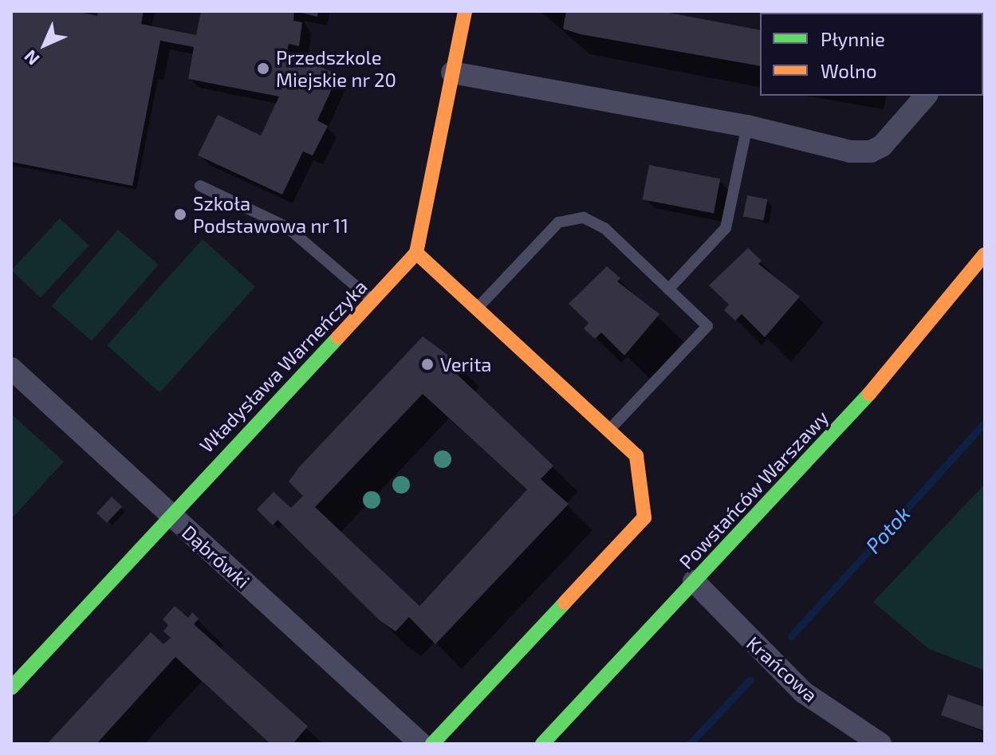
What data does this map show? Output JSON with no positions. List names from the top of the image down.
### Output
{
  "streets": {
    "street": [
      "Władysława Warneńczyka",
      "Powstańców Warszawy",
      "Dąbrówki",
      "Krańcowa"
    ]
  },
  "crossings": [
    ["Władysława Warneńczyka", "Dąbrówki"],
    ["Powstańców Warszawy", "Krańcowa"]
  ],
  "water": ["Potok"],
  "places": ["Przedszkole Miejskie nr 20", "Szkoła Podstawowa nr 11", "Verita"],
  "legend": ["Płynnie", "Wolno"],
  "north": "bottom left"
}
